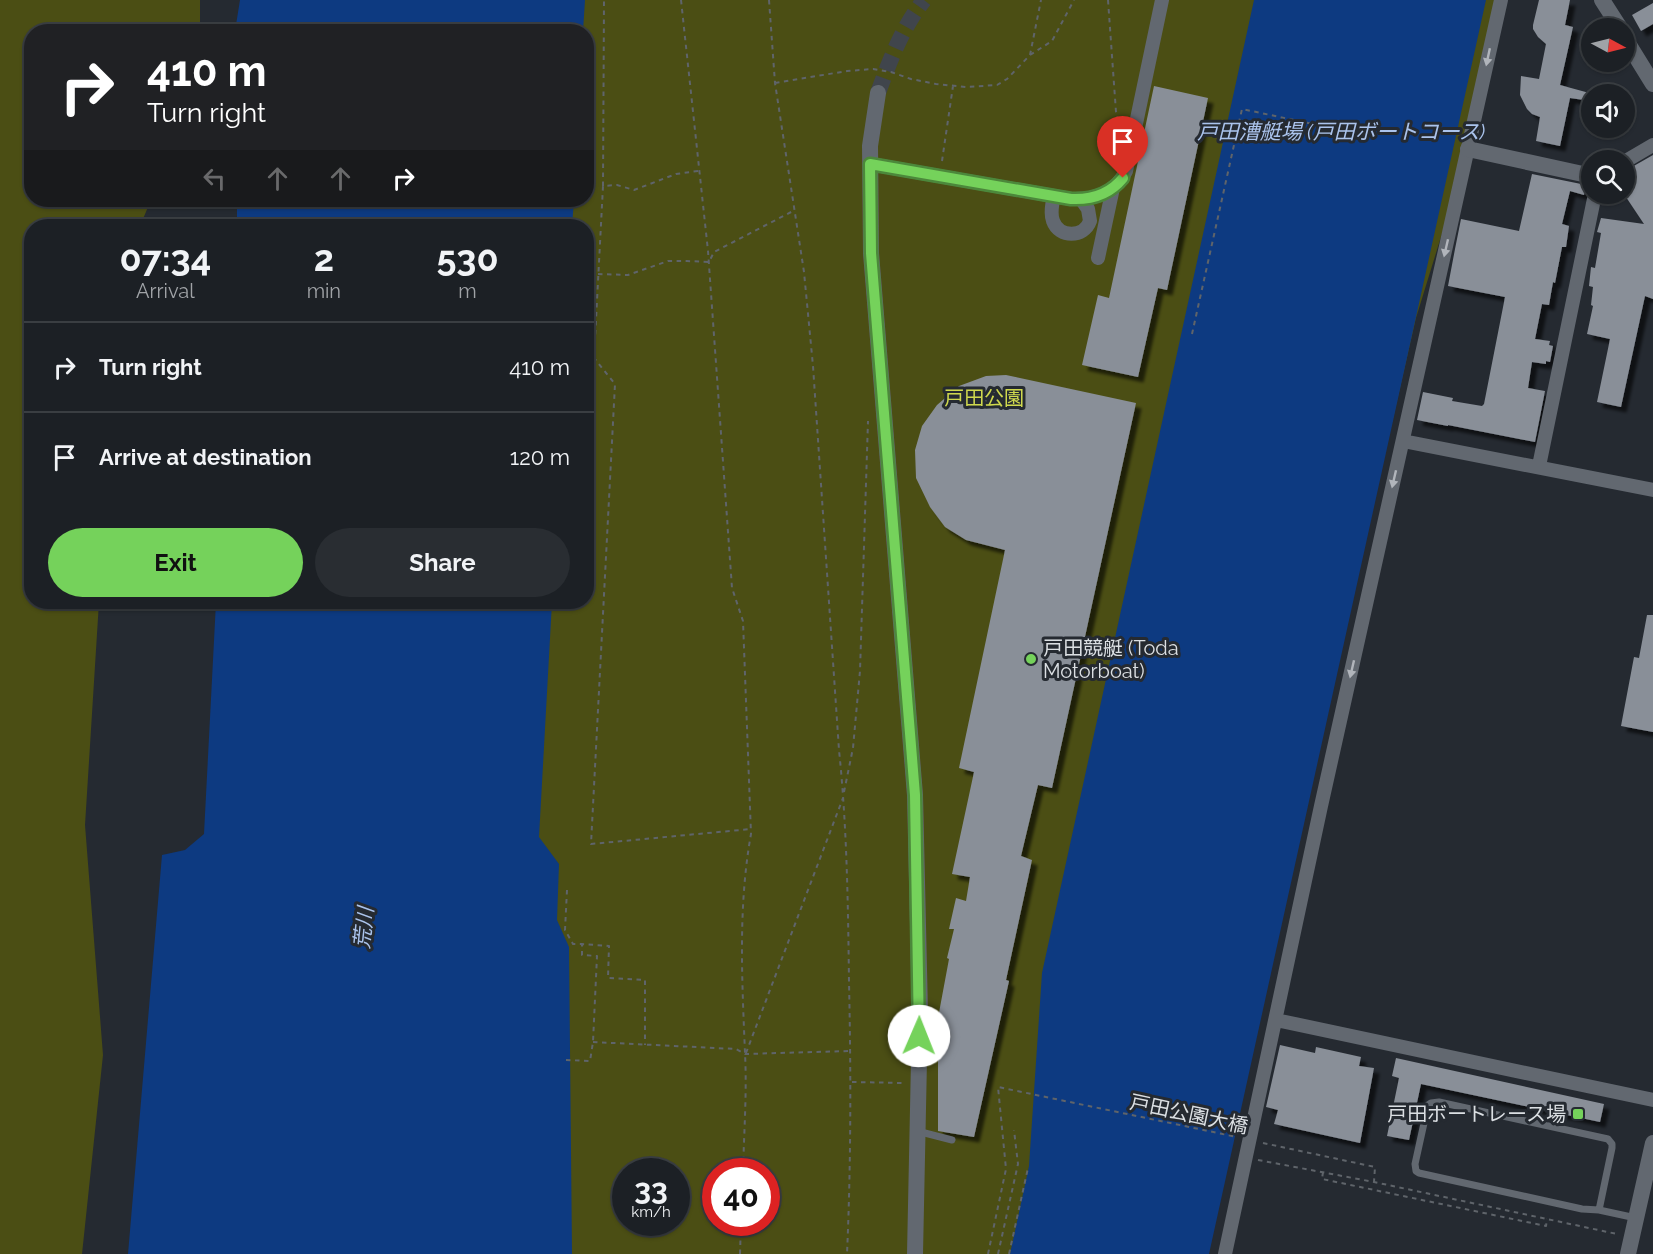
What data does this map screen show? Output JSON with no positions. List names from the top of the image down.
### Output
{
  "streets": {
    "path": ["戸田公園大橋"]
  },
  "water": ["戸田漕艇場 (戸田ボートコース)", "荒川"],
  "parks": ["戸田公園"],
  "places": {
    "other": ["戸田競艇 (Toda Motorboat)"],
    "transit": ["戸田ボートレース場"]
  },
  "north": "right",
  "page": {
    "turn": ["410 m", "Turn right"],
    "eta": [
      "07:34",
      "Arrival",
      "2",
      "min",
      "530",
      "m"
    ],
    "list": [
      {
        "name": "Turn right",
        "value": "410 m"
      },
      {
        "name": "Arrive at destination",
        "value": "120 m"
      }
    ],
    "buttons": ["Exit", "Share"],
    "speed": "33 km/h",
    "limit": "40"
  }
}
